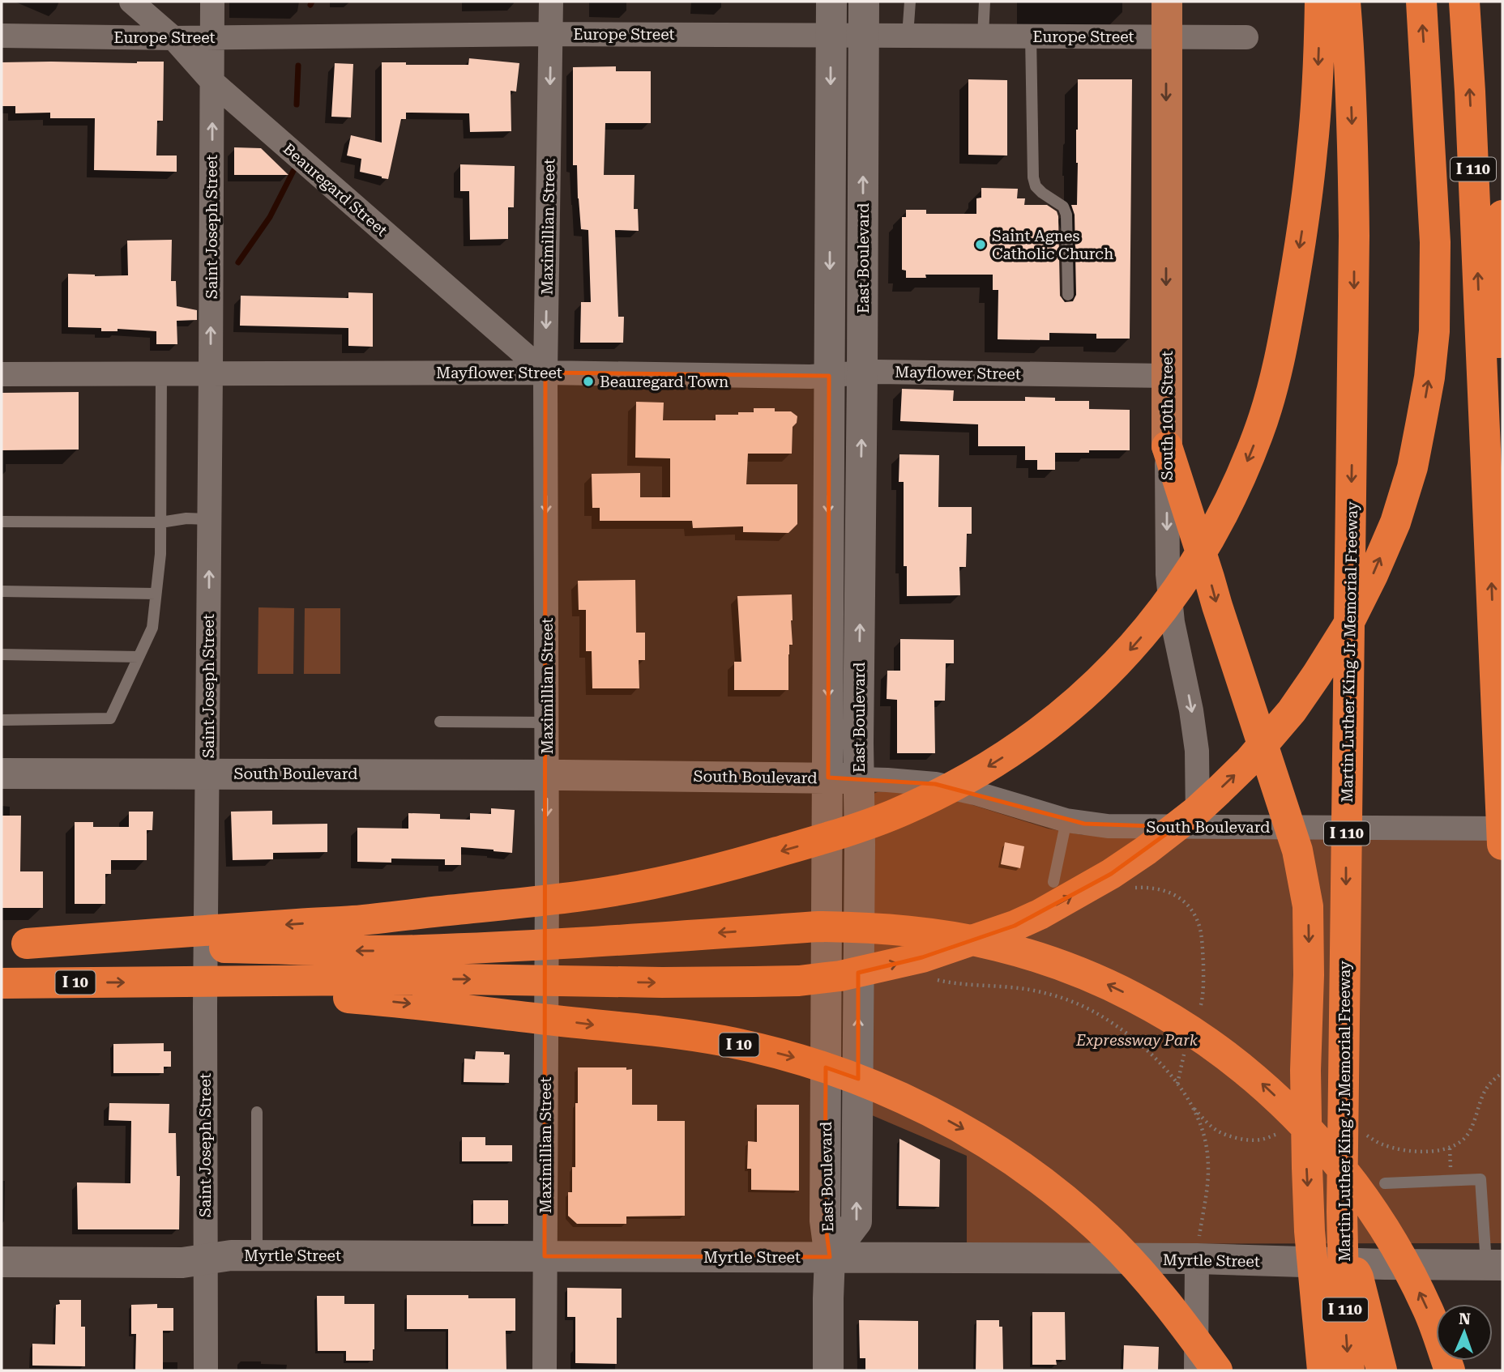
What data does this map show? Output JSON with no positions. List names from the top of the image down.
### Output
{
  "streets": {
    "highway": ["I 110", "Martin Luther King Jr Memorial Freeway", "I 10"],
    "main road": [
      "East Boulevard",
      "South 10th Street",
      "South Boulevard",
      "Myrtle Street"
    ],
    "street": [
      "Europe Street",
      "Beauregard Street",
      "Saint Joseph Street",
      "Maximillian Street",
      "Mayflower Street"
    ]
  },
  "crossings": [
    ["Europe Street", "Beauregard Street"],
    ["Europe Street", "Saint Joseph Street"],
    ["Europe Street", "Maximillian Street"],
    ["Europe Street", "East Boulevard"],
    ["Europe Street", "South 10th Street"],
    ["Beauregard Street", "Saint Joseph Street"],
    ["Beauregard Street", "Maximillian Street"],
    ["Beauregard Street", "Mayflower Street"],
    ["Saint Joseph Street", "Mayflower Street"],
    ["Saint Joseph Street", "South Boulevard"],
    ["Saint Joseph Street", "Myrtle Street"],
    ["Maximillian Street", "Mayflower Street"],
    ["Maximillian Street", "South Boulevard"],
    ["Maximillian Street", "Myrtle Street"],
    ["East Boulevard", "Mayflower Street"],
    ["East Boulevard", "South Boulevard"],
    ["East Boulevard", "Myrtle Street"],
    ["Mayflower Street", "South 10th Street"],
    ["South 10th Street", "South Boulevard"]
  ],
  "one_way": ["Saint Joseph Street", "Maximillian Street", "South 10th Street"],
  "parks": ["Expressway Park"],
  "places": ["Saint Agnes Catholic Church", "Beauregard Town"],
  "north": "top"
}
